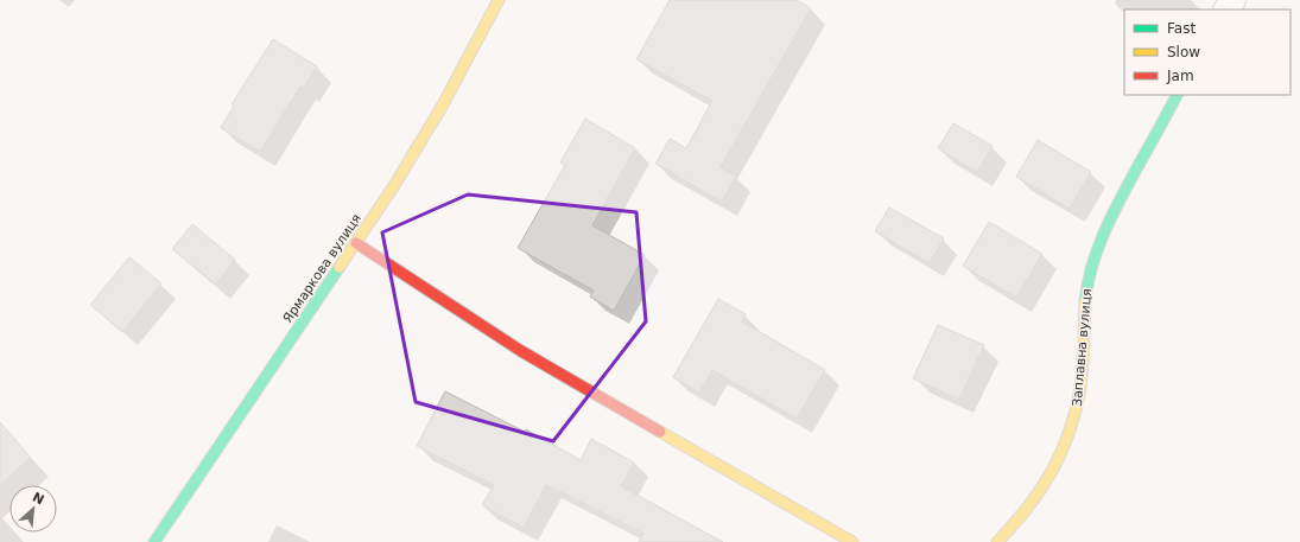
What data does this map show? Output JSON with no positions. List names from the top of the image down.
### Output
{
  "streets": {
    "street": ["Ярмаркова вулиця", "Заплавна вулиця"]
  },
  "legend": ["Fast", "Slow", "Jam"],
  "north": "top right"
}
